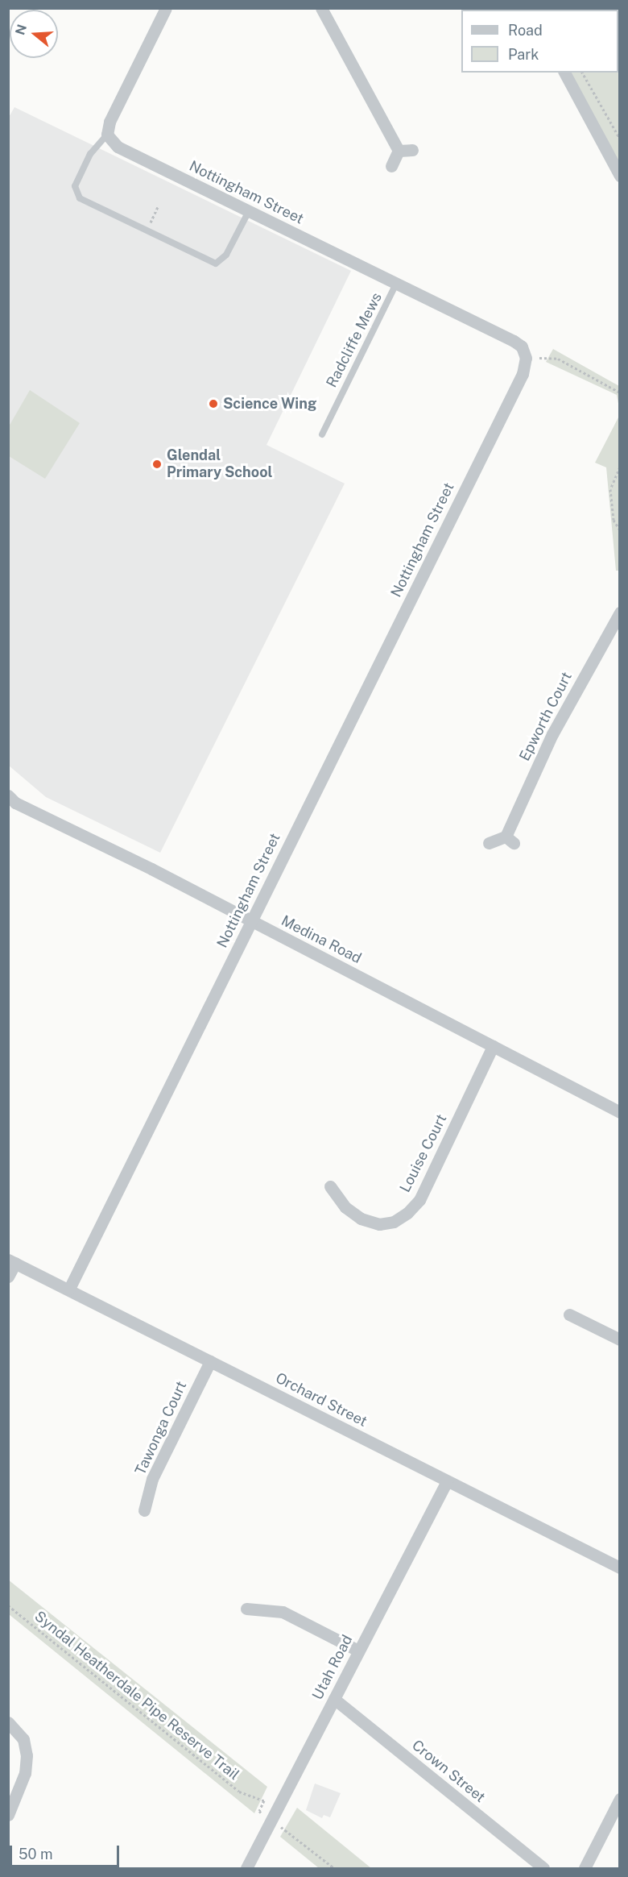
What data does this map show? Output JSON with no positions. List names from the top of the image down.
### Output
{
  "streets": {
    "street": [
      "Nottingham Street",
      "Epworth Court",
      "Medina Road",
      "Louise Court",
      "Orchard Street",
      "Tawonga Court",
      "Utah Road",
      "Crown Street"
    ],
    "lane": ["Radcliffe Mews"],
    "path": ["Syndal Heatherdale Pipe Reserve Trail"]
  },
  "crossings": [
    ["Nottingham Street", "Radcliffe Mews"],
    ["Nottingham Street", "Medina Road"],
    ["Nottingham Street", "Orchard Street"],
    ["Medina Road", "Louise Court"],
    ["Orchard Street", "Tawonga Court"],
    ["Orchard Street", "Utah Road"],
    ["Utah Road", "Syndal Heatherdale Pipe Reserve Trail"],
    ["Utah Road", "Crown Street"]
  ],
  "places": ["Science Wing", "Glendal Primary School"],
  "legend": ["Road", "Park"],
  "scale_bar": "50 m",
  "north": "left"
}
